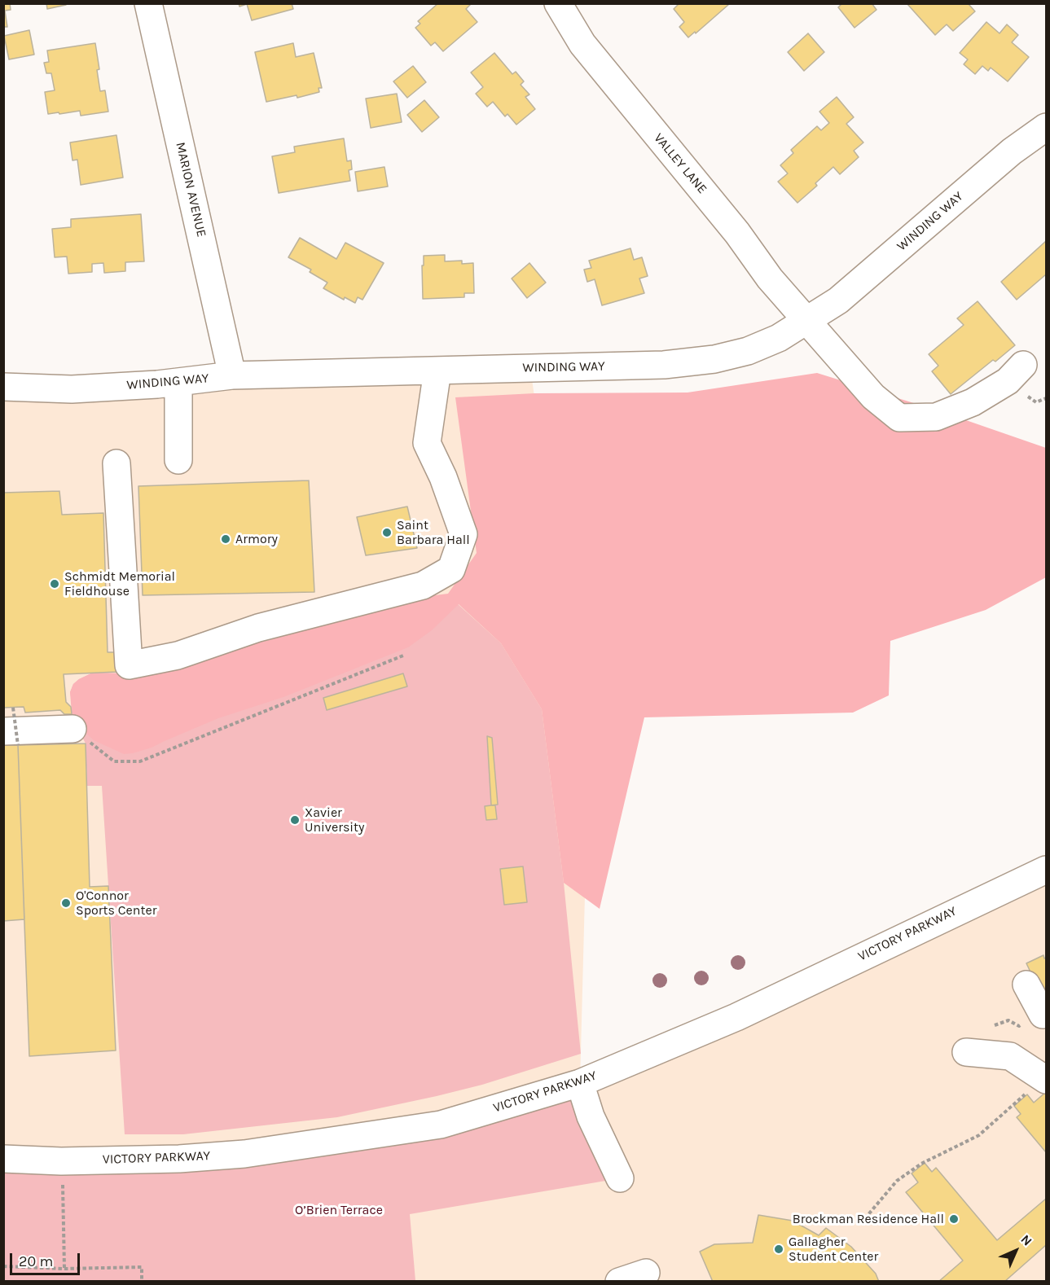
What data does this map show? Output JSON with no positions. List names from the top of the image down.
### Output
{
  "streets": {
    "street": [
      "VALLEY LANE",
      "MARION AVENUE",
      "WINDING WAY",
      "VICTORY PARKWAY"
    ]
  },
  "crossings": [
    ["VALLEY LANE", "WINDING WAY"],
    ["MARION AVENUE", "WINDING WAY"]
  ],
  "parks": ["O’Brien Terrace"],
  "places": [
    "Saint Barbara Hall",
    "Armory",
    "Schmidt Memorial Fieldhouse",
    "Xavier University",
    "O'Connor Sports Center",
    "Brockman Residence Hall",
    "Gallagher Student Center"
  ],
  "scale_bar": "20 m",
  "north": "top right"
}
